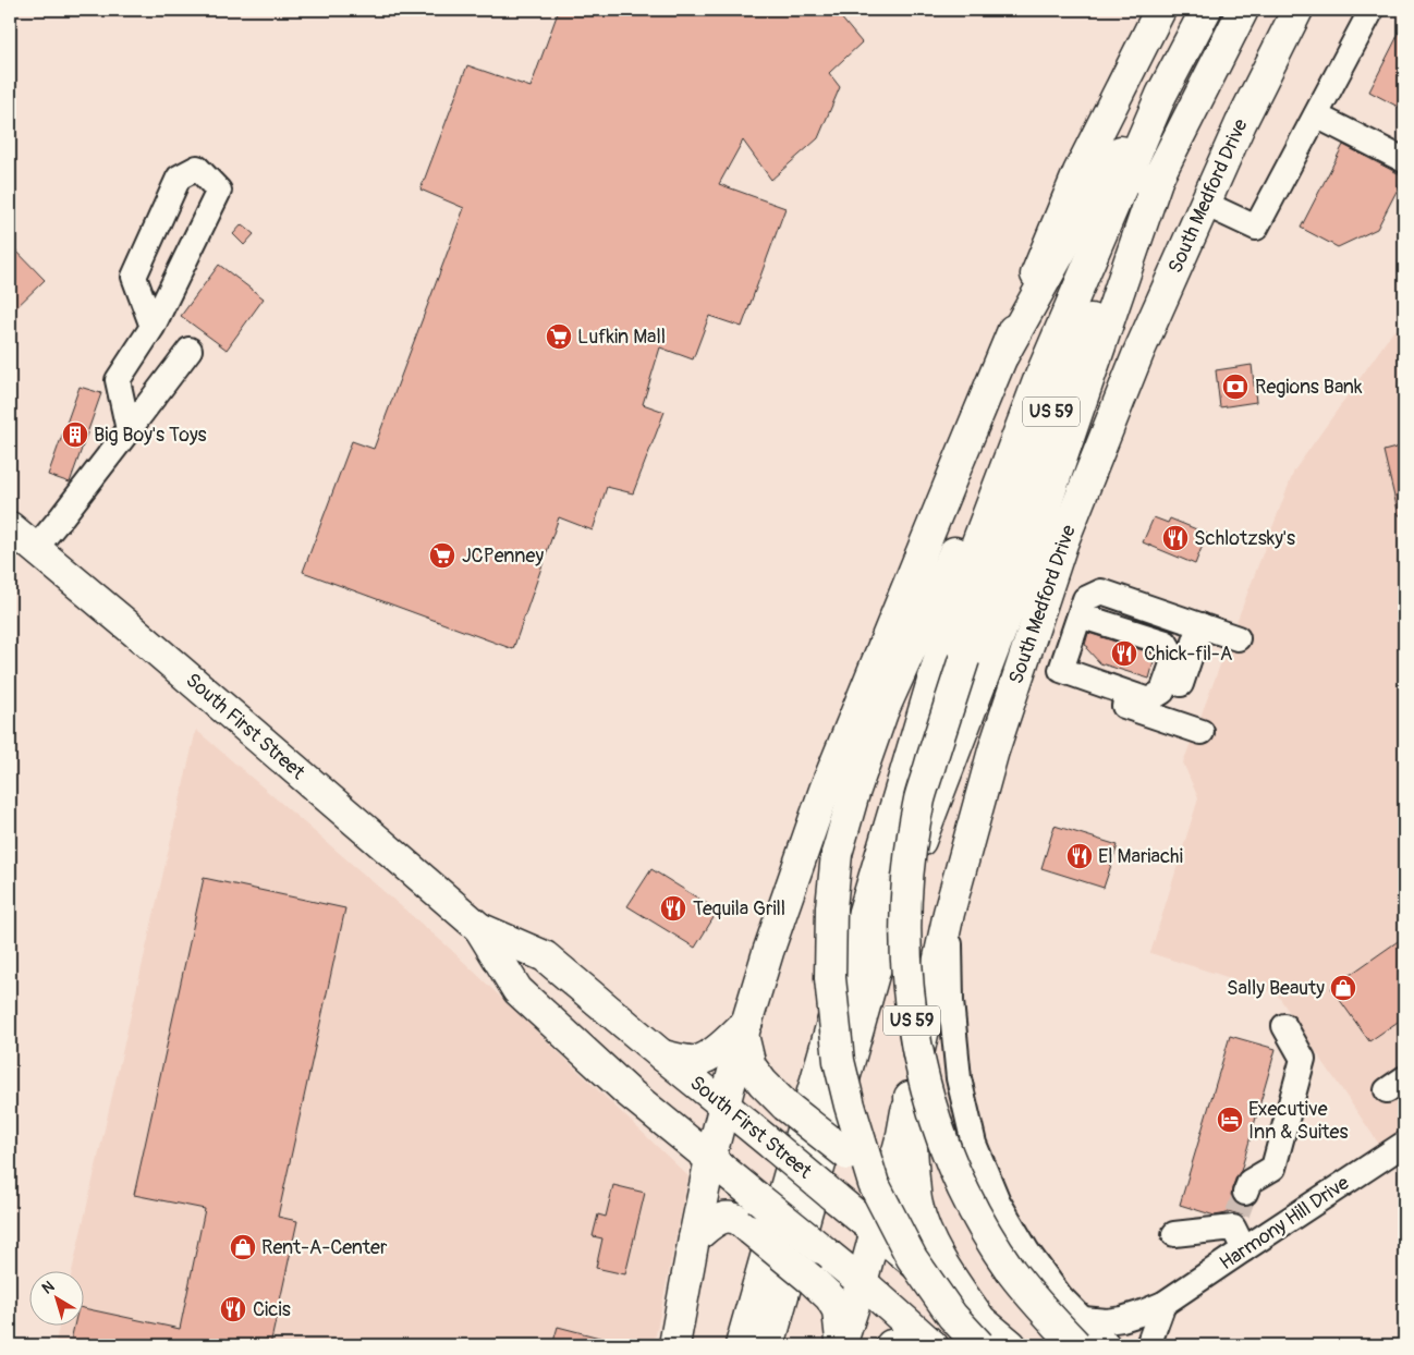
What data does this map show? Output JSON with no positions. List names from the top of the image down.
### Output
{
  "streets": {
    "main road": ["South Medford Drive", "US 59", "South First Street"],
    "street": ["Harmony Hill Drive"]
  },
  "crossings": [
    ["South Medford Drive", "South First Street"],
    ["US 59", "South First Street"],
    ["US 59", "Harmony Hill Drive"]
  ],
  "places": {
    "supermarket": ["Lufkin Mall", "JCPenney"],
    "bank": ["Regions Bank"],
    "building": ["Big Boy's Toys"],
    "restaurant": [
      "Schlotzsky's",
      "Chick-fil-A",
      "El Mariachi",
      "Tequila Grill",
      "Cicis"
    ],
    "shop": ["Sally Beauty", "Rent-A-Center"],
    "hotel": ["Executive Inn & Suites"]
  },
  "north": "top left"
}
